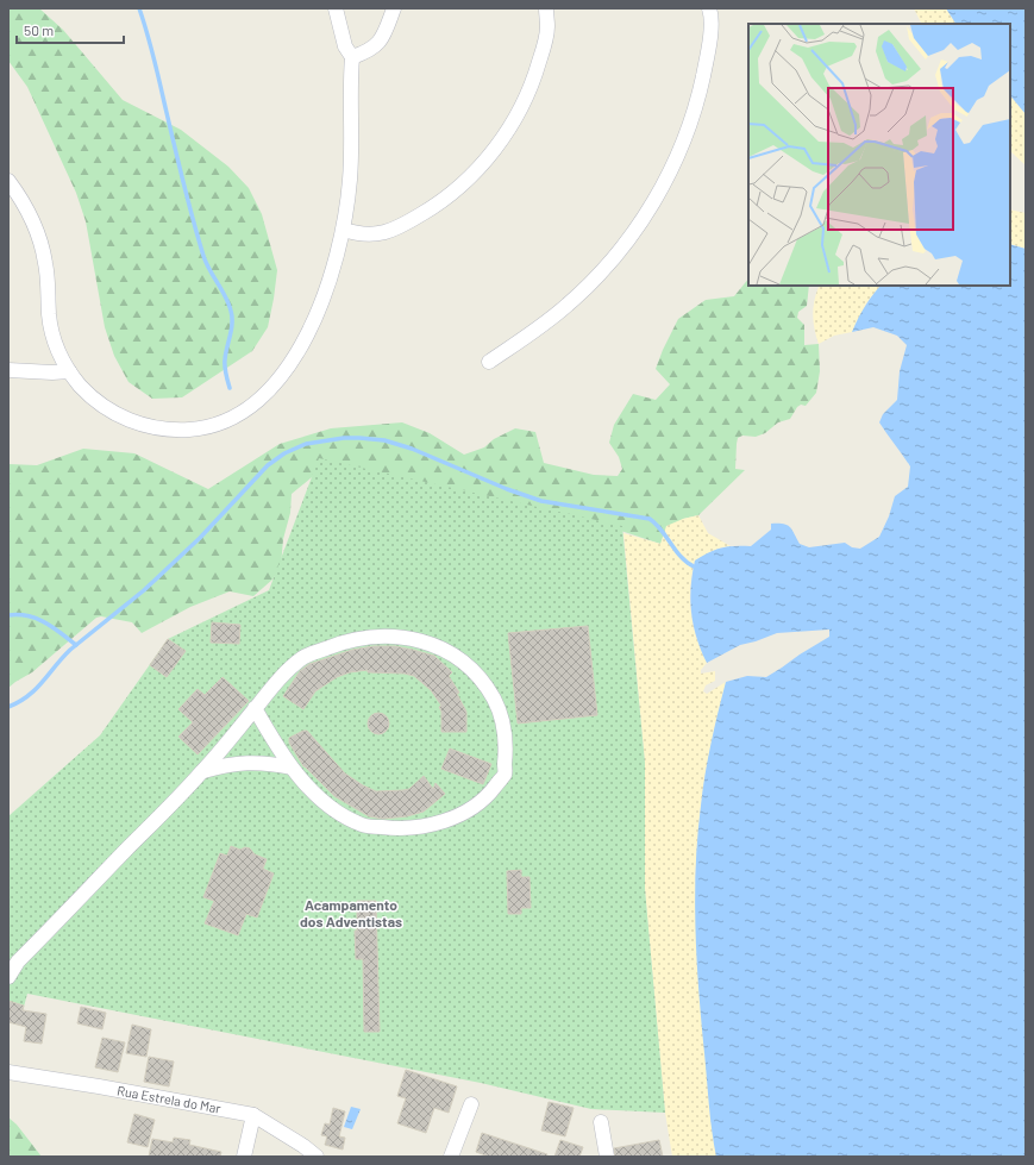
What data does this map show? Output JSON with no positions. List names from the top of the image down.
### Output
{
  "streets": {
    "street": ["Rua Estrela do Mar"]
  },
  "districts": ["Acampamento dos Adventistas"],
  "scale_bar": "50 m"
}
